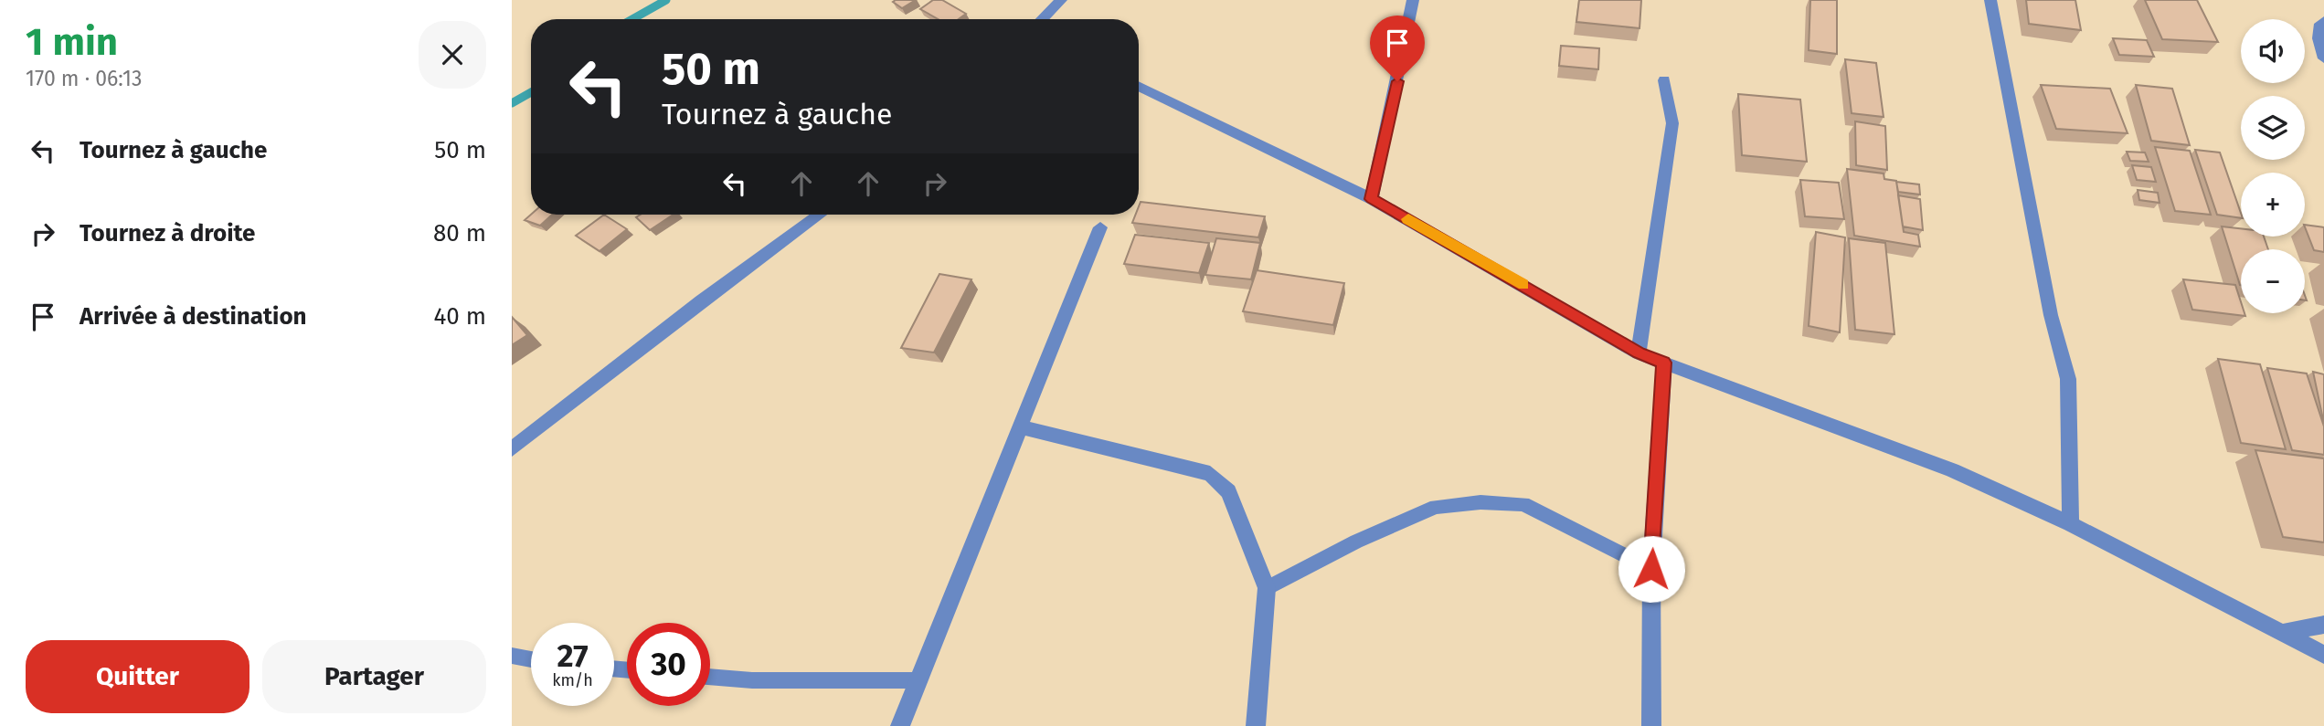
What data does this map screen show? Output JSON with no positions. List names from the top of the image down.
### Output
{
  "page": {
    "heading": ["1 min", "170 m · 06:13"],
    "map_buttons": ["+", "−"],
    "turn": ["50 m", "Tournez à gauche"],
    "list": [
      {
        "name": "Tournez à gauche",
        "value": "50 m"
      },
      {
        "name": "Tournez à droite",
        "value": "80 m"
      },
      {
        "name": "Arrivée à destination",
        "value": "40 m"
      }
    ],
    "speed": "27 km/h",
    "limit": "30",
    "buttons": ["Quitter", "Partager"]
  }
}
